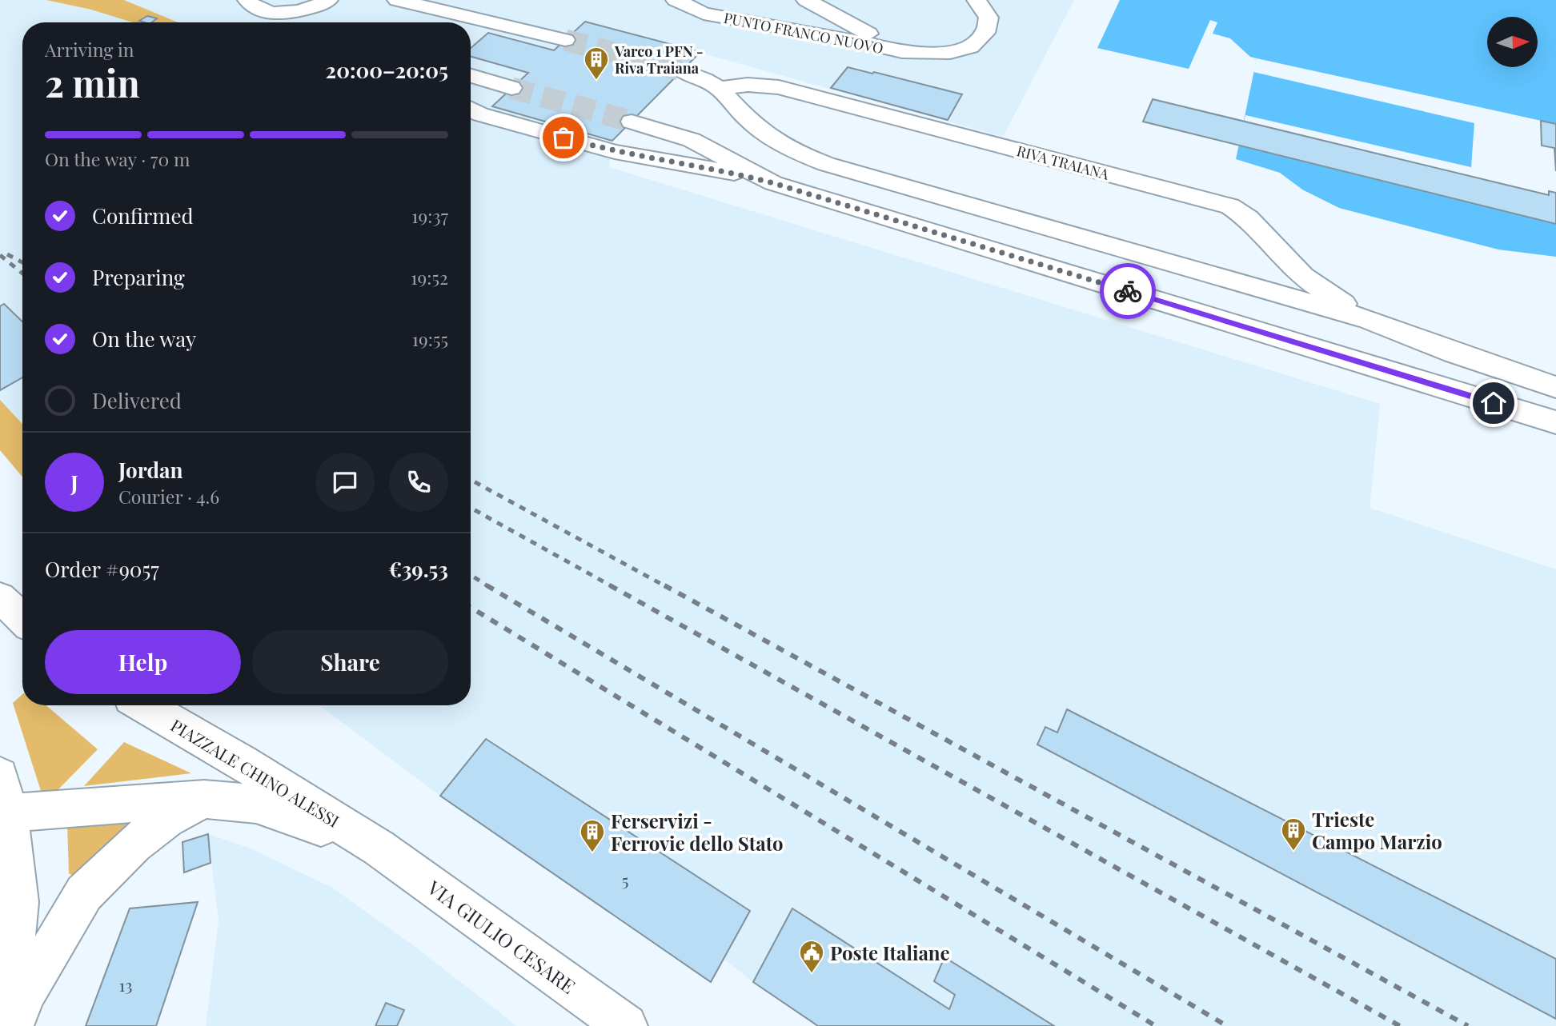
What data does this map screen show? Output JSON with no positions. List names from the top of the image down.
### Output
{
  "streets": {
    "street": [
      "PUNTO FRANCO NUOVO",
      "RIVA TRAIANA",
      "PIAZZALE CHINO ALESSI",
      "VIA GIULIO CESARE"
    ]
  },
  "crossings": [
    ["PIAZZALE CHINO ALESSI", "VIA GIULIO CESARE"]
  ],
  "places": {
    "building": ["Varco 1 PFN - Riva Traiana", "Trieste Campo Marzio", "Ferservizi - Ferrovie dello Stato"],
    "public building": ["Poste Italiane"]
  },
  "house_numbers": ["5", "13"],
  "north": "right",
  "page": {
    "heading": ["2 min", "Arriving in", "20:00–20:05"],
    "panel": [
      "Jordan",
      "Courier · 4.6",
      "Order #9057",
      "€39.53"
    ],
    "bar": "On the way · 70 m",
    "list": [
      ["Confirmed", "19:37"],
      ["Preparing", "19:52"],
      ["On the way", "19:55"],
      "Delivered"
    ],
    "round": "J",
    "buttons": ["Help", "Share"]
  }
}
